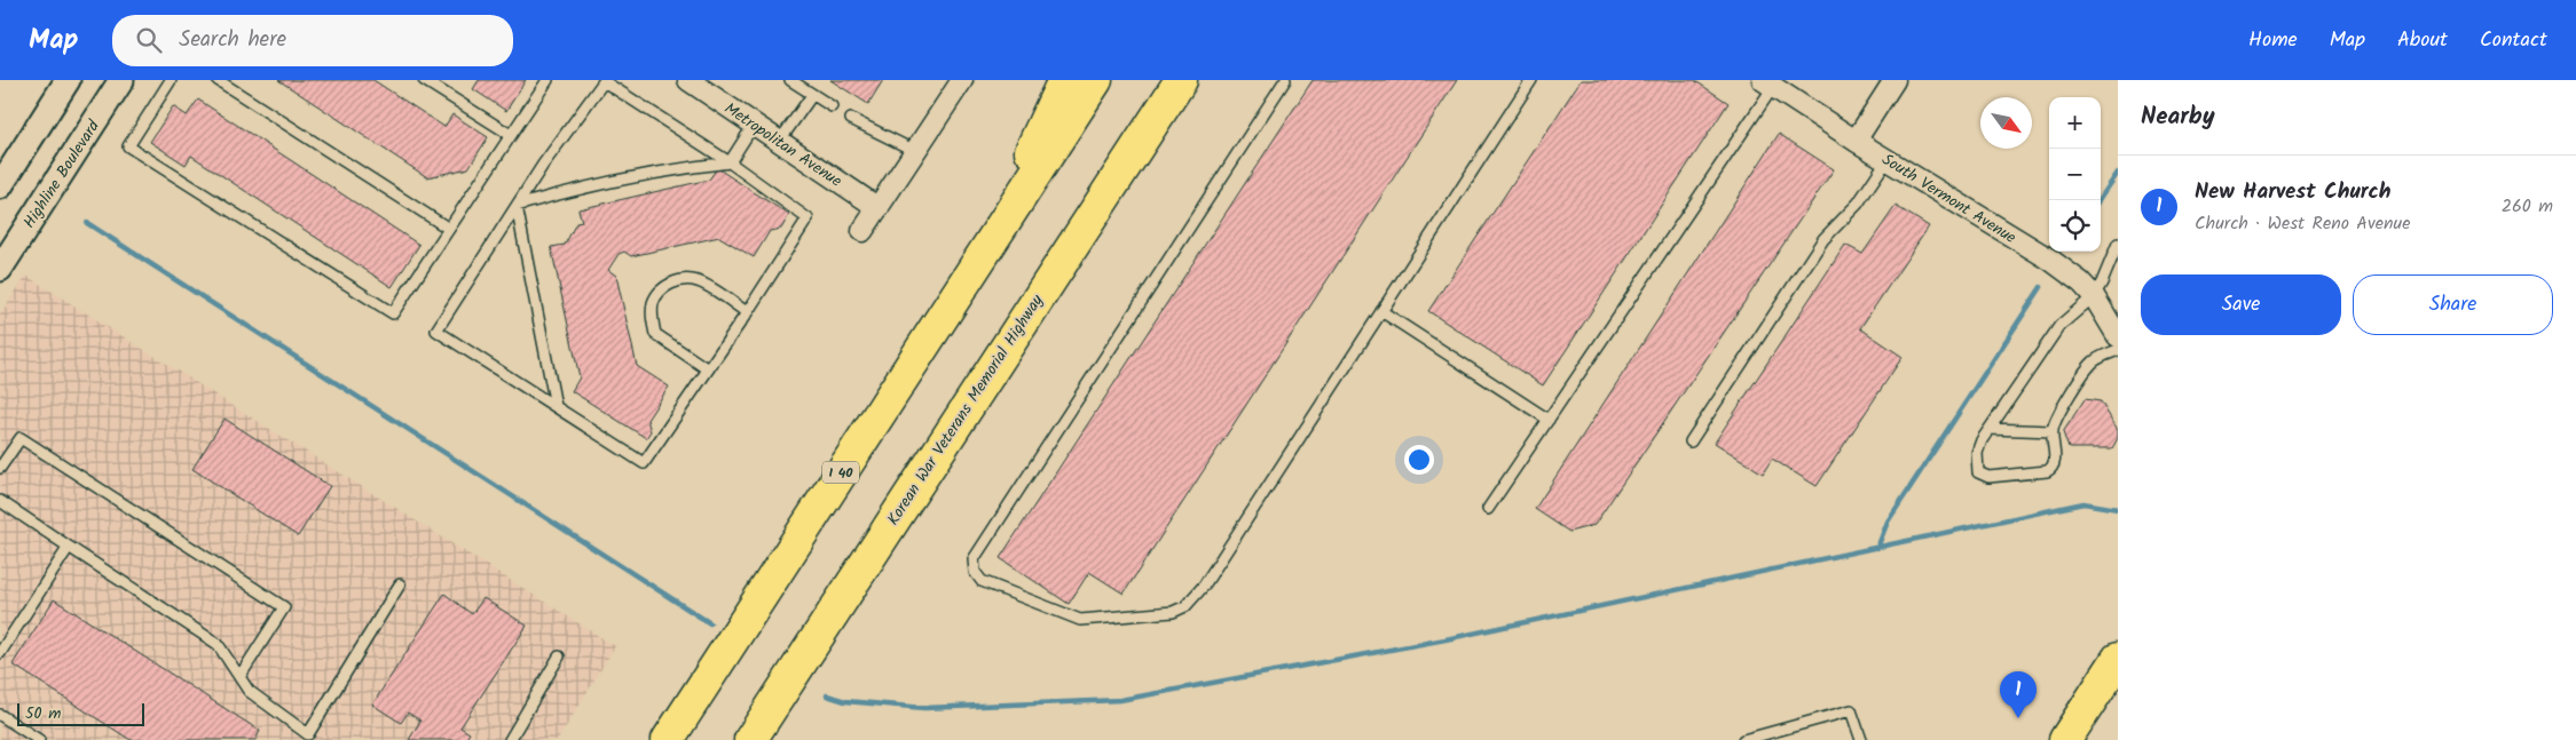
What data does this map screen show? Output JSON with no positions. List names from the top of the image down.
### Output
{
  "streets": {
    "main road": ["Korean War Veterans Memorial Highway", "I 40"],
    "street": ["Metropolitan Avenue", "Highline Boulevard", "South Vermont Avenue"]
  },
  "scale_bar": "50 m",
  "north": "bottom right",
  "page": {
    "header": "Map",
    "search": "Search here",
    "nav": [
      "Home",
      "Map",
      "About",
      "Contact"
    ],
    "heading": "Nearby",
    "map_buttons": ["+", "−"],
    "list": [
      {
        "mark": "1",
        "name": "New Harvest Church",
        "note": "Church · West Reno Avenue",
        "value": "260 m"
      }
    ],
    "buttons": ["Save", "Share"],
    "pins": "1",
    "scale": "50 m"
  }
}
